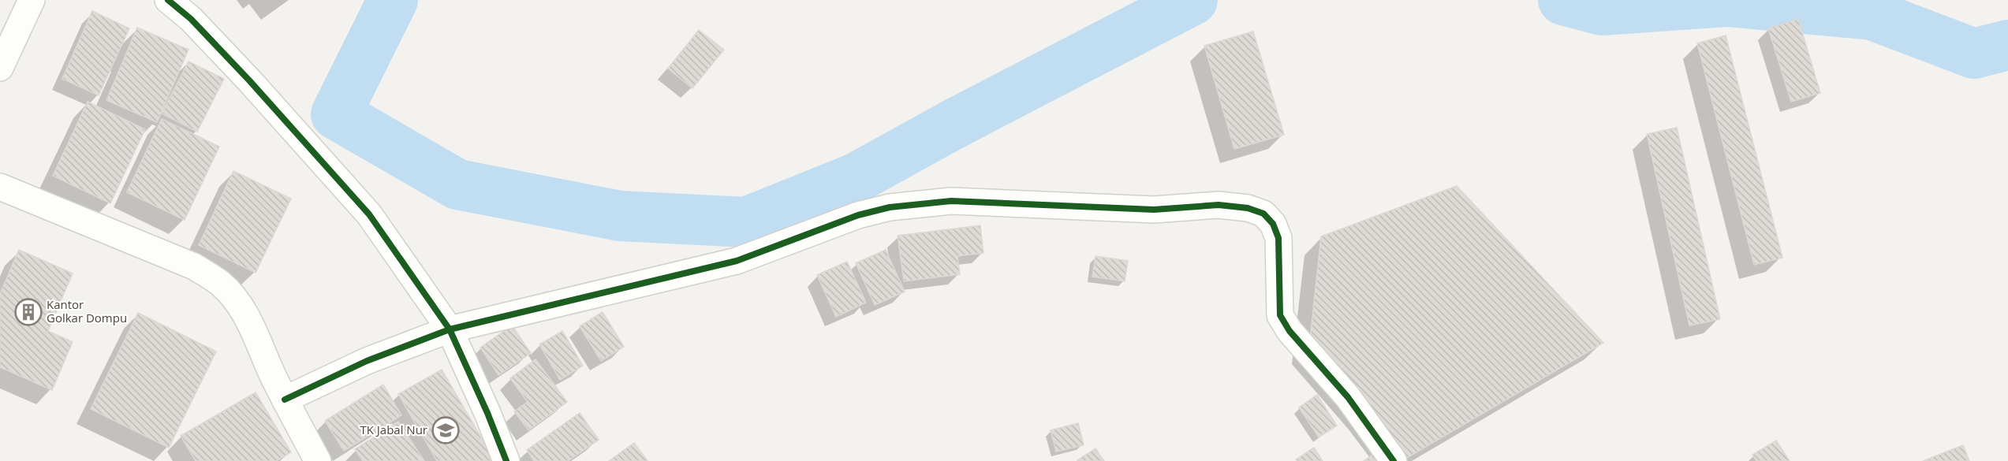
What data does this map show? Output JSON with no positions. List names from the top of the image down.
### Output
{
  "places": {
    "building": ["Kantor Golkar Dompu"],
    "school or university": ["TK Jabal Nur"]
  }
}
